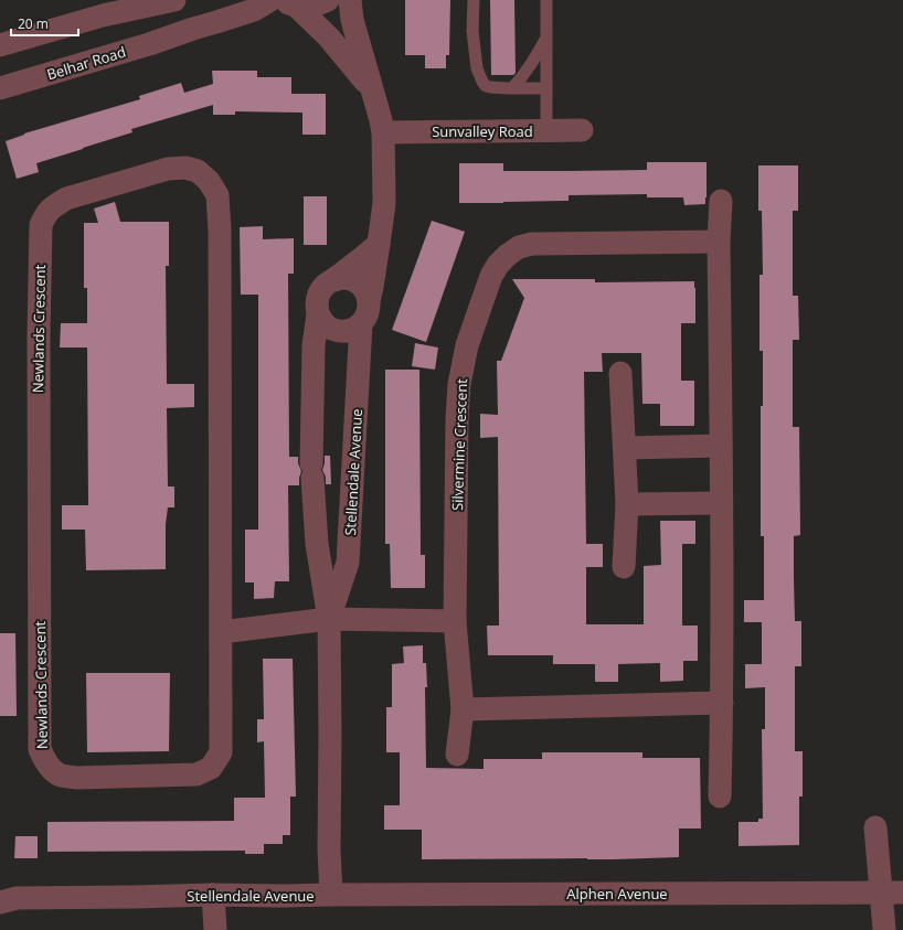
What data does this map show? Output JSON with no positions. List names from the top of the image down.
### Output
{
  "streets": {
    "street": [
      "Belhar Road",
      "Sunvalley Road",
      "Newlands Crescent",
      "Silvermine Crescent",
      "Stellendale Avenue",
      "Alphen Avenue"
    ]
  },
  "crossings": [
    ["Stellendale Avenue", "Alphen Avenue"]
  ],
  "scale_bar": "20 m"
}
